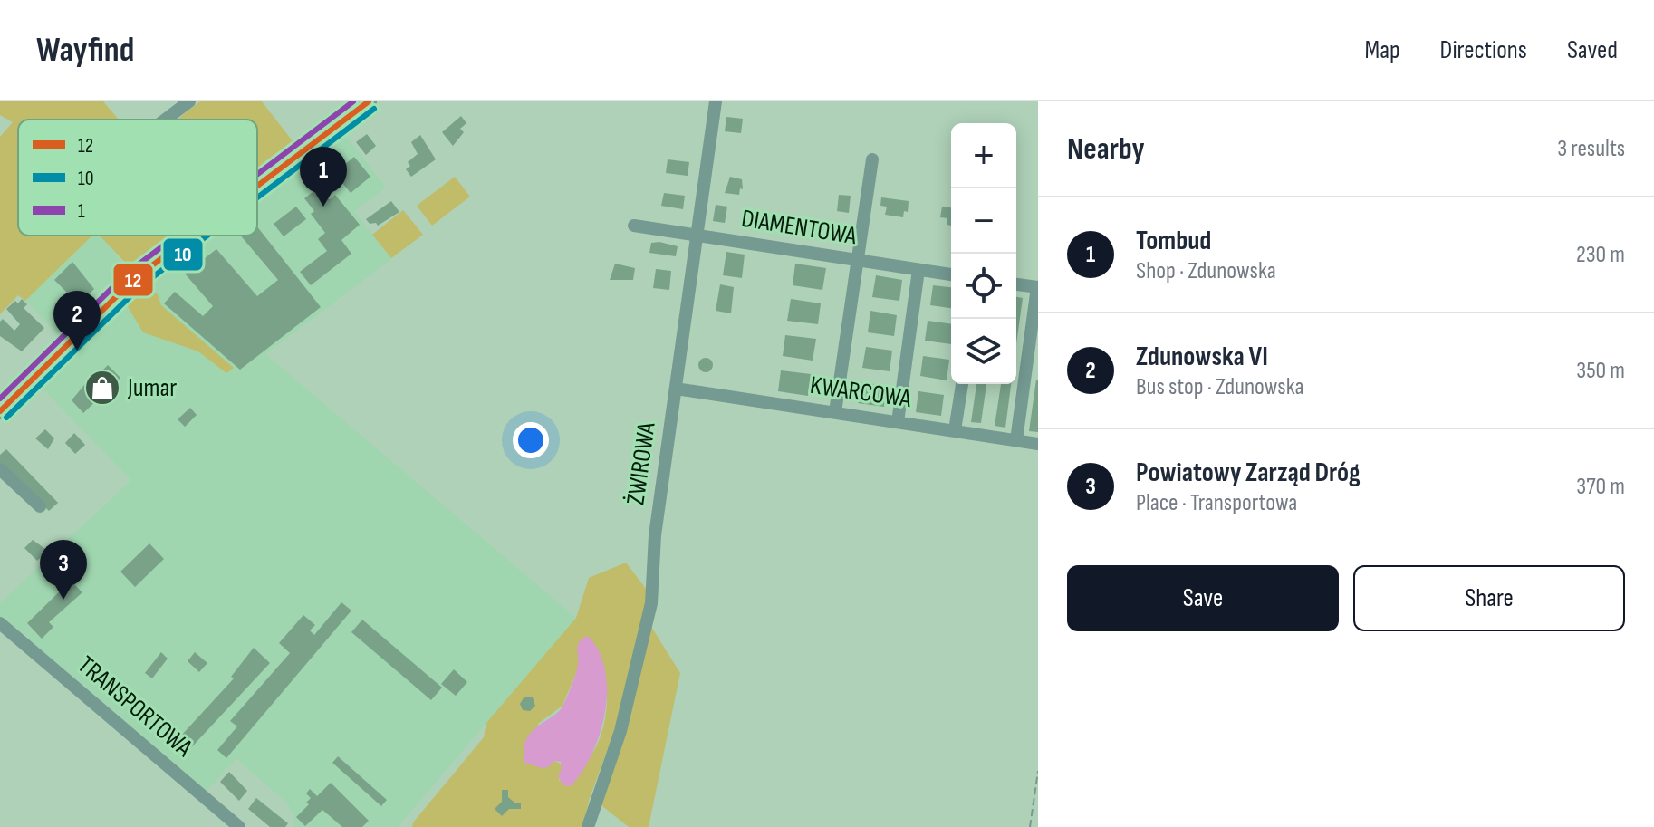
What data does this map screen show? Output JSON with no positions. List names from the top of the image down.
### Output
{
  "streets": {
    "street": [
      "DIAMENTOWA",
      "KWARCOWA",
      "ŻWIROWA",
      "TRANSPORTOWA"
    ]
  },
  "crossings": [
    ["DIAMENTOWA", "ŻWIROWA"],
    ["KWARCOWA", "ŻWIROWA"]
  ],
  "places": {
    "shop": ["Jumar"]
  },
  "lines": ["transit line 12", "transit line 1", "transit line 10"],
  "legend": ["12", "10", "1"],
  "page": {
    "header": "Wayfind",
    "nav": ["Map", "Directions", "Saved"],
    "heading": ["Nearby", "3 results"],
    "map_buttons": ["+", "−"],
    "pins": ["1", "2", "3"],
    "list": [
      {
        "mark": "1",
        "name": "Tombud",
        "note": "Shop · Zdunowska",
        "value": "230 m"
      },
      {
        "mark": "2",
        "name": "Zdunowska VI",
        "note": "Bus stop · Zdunowska",
        "value": "350 m"
      },
      {
        "mark": "3",
        "name": "Powiatowy Zarząd Dróg",
        "note": "Place · Transportowa",
        "value": "370 m"
      }
    ],
    "buttons": ["Save", "Share"]
  }
}
